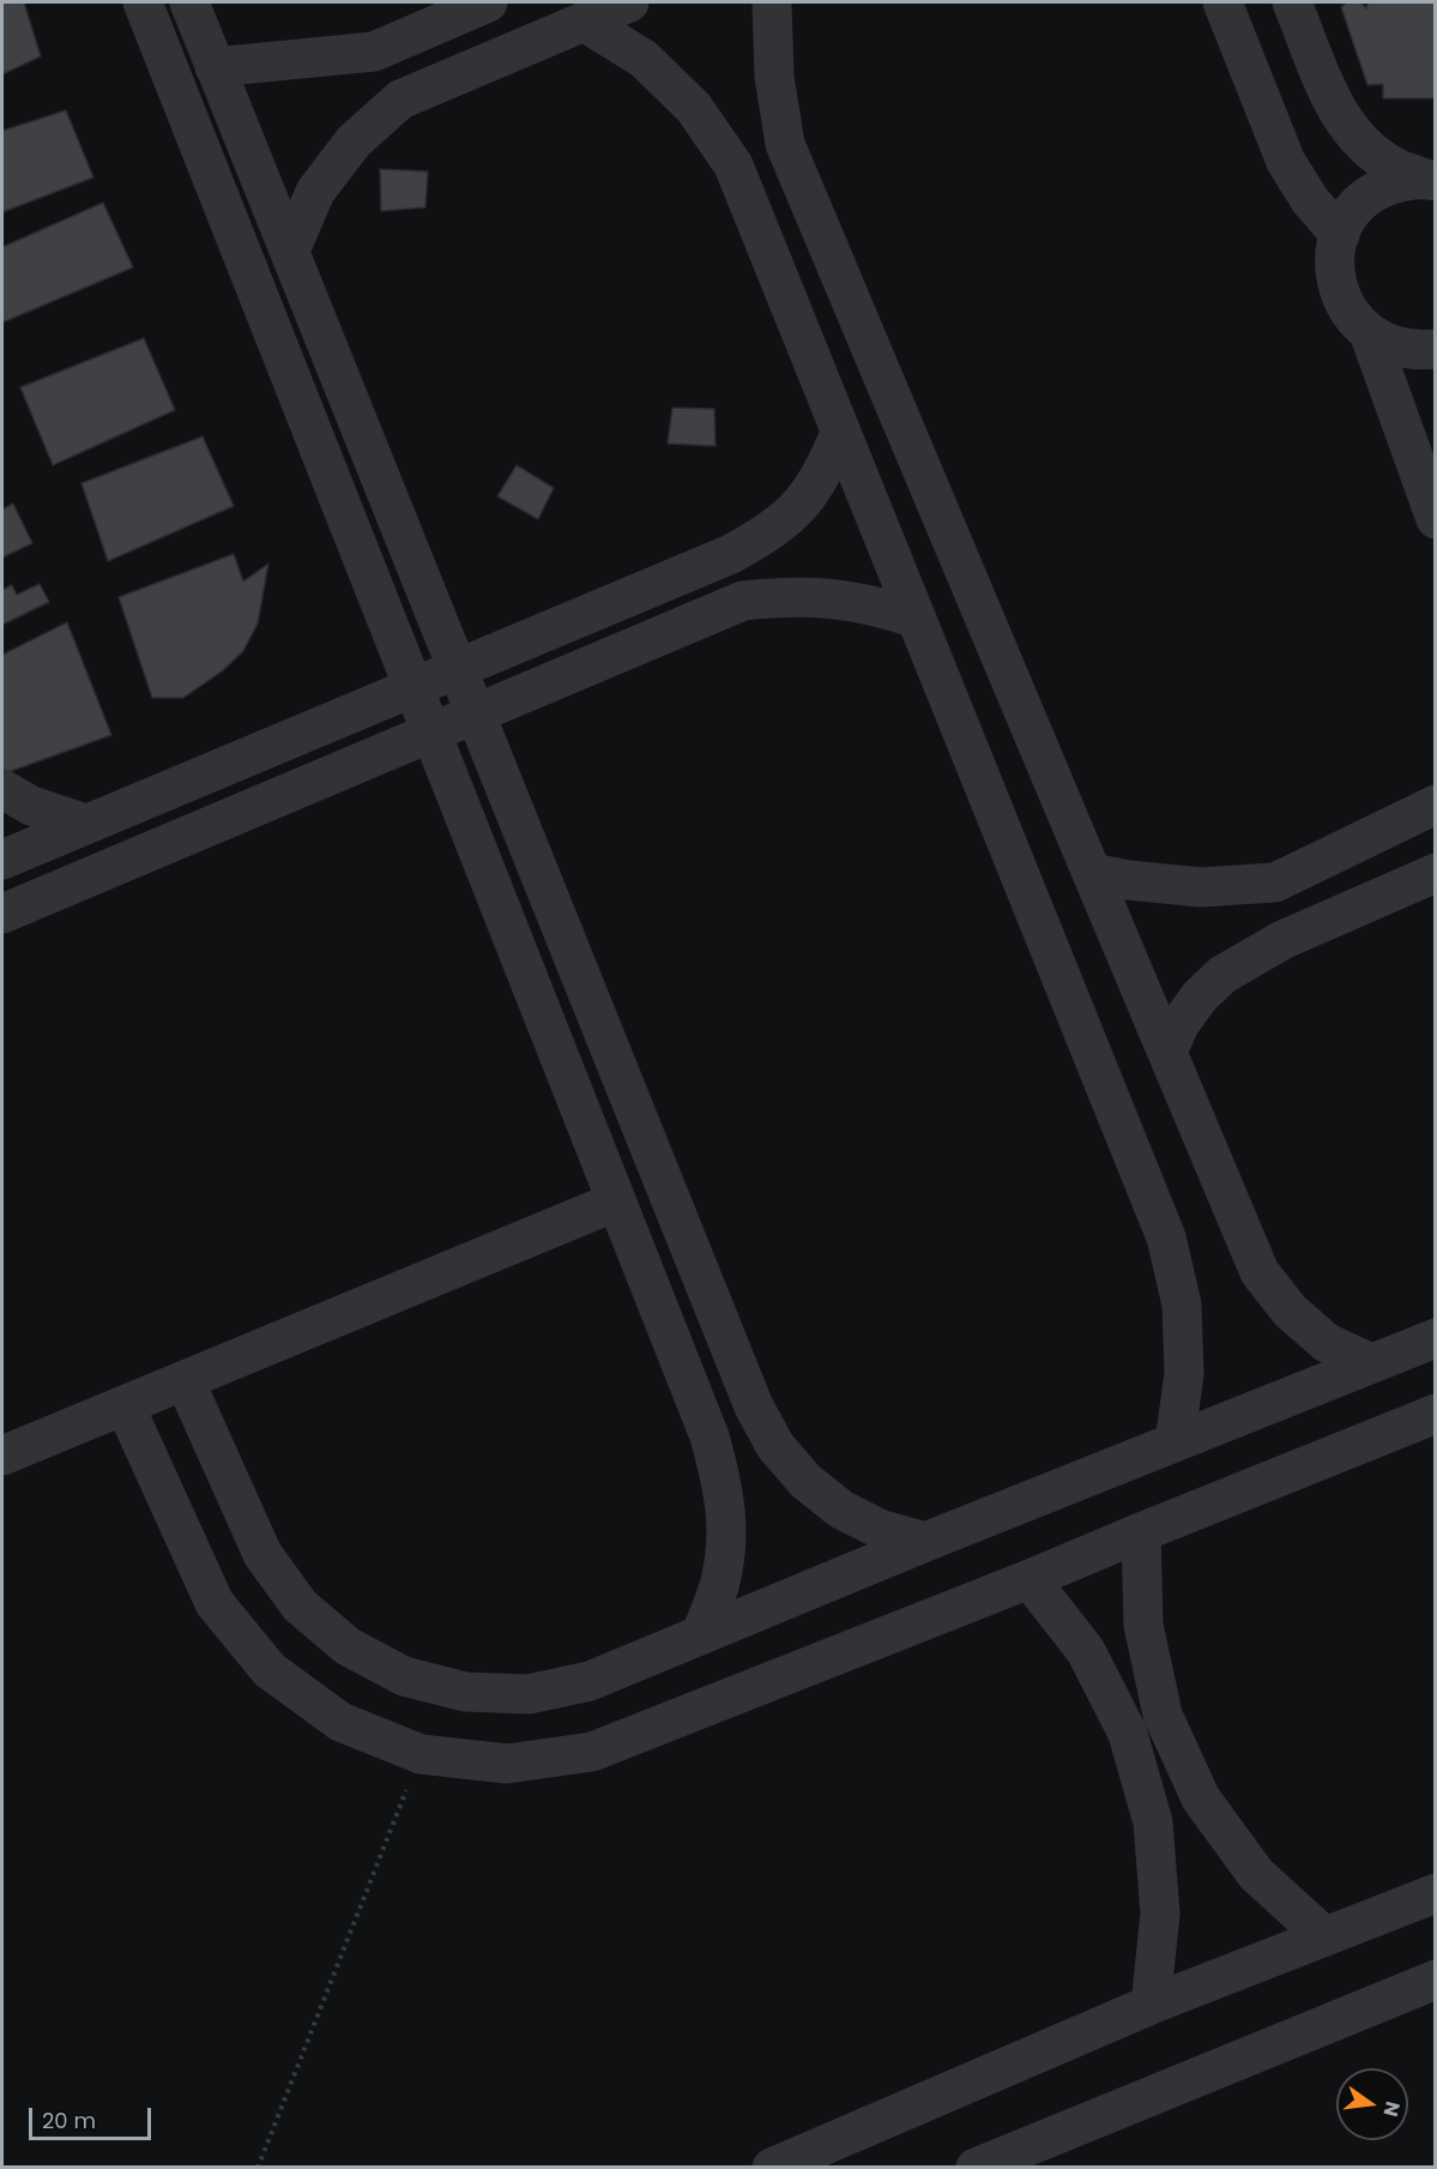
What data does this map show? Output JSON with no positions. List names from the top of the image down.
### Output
{
  "scale_bar": "20 m",
  "north": "right"
}
